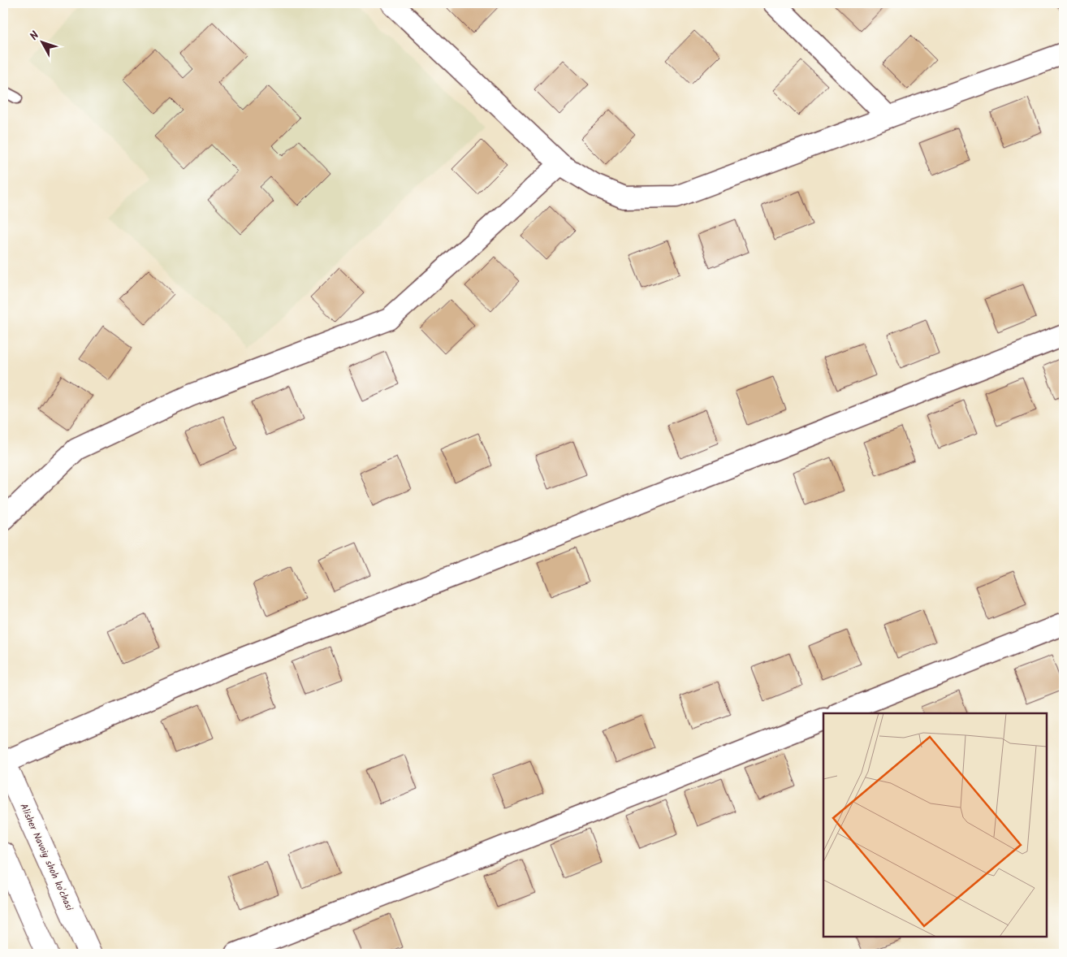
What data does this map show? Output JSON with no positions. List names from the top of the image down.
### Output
{
  "streets": {
    "main road": ["Alisher Navoiy shoh ko'chasi"]
  },
  "north": "top left"
}
